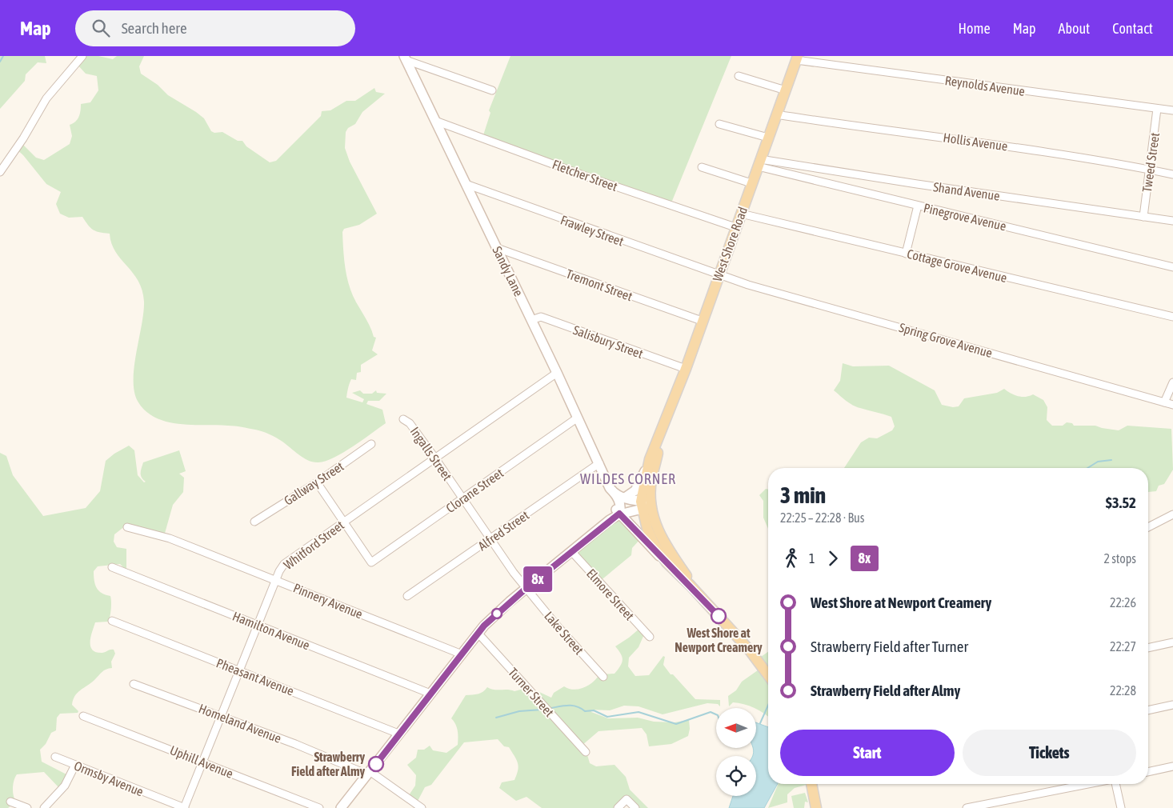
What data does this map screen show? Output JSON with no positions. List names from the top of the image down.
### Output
{
  "streets": {
    "main road": ["West Shore Road", "Sandy Lane"],
    "street": [
      "Reynolds Avenue",
      "Hollis Avenue",
      "Tweed Street",
      "Fletcher Street",
      "Shand Avenue",
      "Pinegrove Avenue",
      "Frawley Street",
      "Cottage Grove Avenue",
      "Tremont Street",
      "Spring Grove Avenue",
      "Salisbury Street",
      "Ingalls Street",
      "Gallway Street",
      "Clorane Street",
      "Alfred Street",
      "Whitford Street",
      "Elmore Street",
      "Pinnery Avenue",
      "Hamilton Avenue",
      "Lake Street",
      "Pheasant Avenue",
      "Turner Street",
      "Homeland Avenue",
      "Uphill Avenue",
      "Ormsby Avenue"
    ]
  },
  "crossings": [
    ["Reynolds Avenue", "Tweed Street"],
    ["Reynolds Avenue", "West Shore Road"],
    ["Hollis Avenue", "Tweed Street"],
    ["Hollis Avenue", "West Shore Road"],
    ["Tweed Street", "Shand Avenue"],
    ["Fletcher Street", "West Shore Road"],
    ["Fletcher Street", "Sandy Lane"],
    ["Shand Avenue", "Pinegrove Avenue"],
    ["Shand Avenue", "West Shore Road"],
    ["Pinegrove Avenue", "West Shore Road"],
    ["Frawley Street", "West Shore Road"],
    ["Frawley Street", "Sandy Lane"],
    ["Frawley Street", "Spring Grove Avenue"],
    ["West Shore Road", "Cottage Grove Avenue"],
    ["West Shore Road", "Sandy Lane"],
    ["West Shore Road", "Tremont Street"],
    ["West Shore Road", "Spring Grove Avenue"],
    ["West Shore Road", "Salisbury Street"],
    ["Sandy Lane", "Tremont Street"],
    ["Sandy Lane", "Salisbury Street"],
    ["Sandy Lane", "Clorane Street"],
    ["Sandy Lane", "Alfred Street"],
    ["Sandy Lane", "Whitford Street"],
    ["Ingalls Street", "Clorane Street"],
    ["Ingalls Street", "Alfred Street"],
    ["Ingalls Street", "Whitford Street"],
    ["Ingalls Street", "Lake Street"],
    ["Clorane Street", "Whitford Street"],
    ["Whitford Street", "Pinnery Avenue"],
    ["Whitford Street", "Hamilton Avenue"],
    ["Whitford Street", "Pheasant Avenue"],
    ["Whitford Street", "Homeland Avenue"],
    ["Whitford Street", "Uphill Avenue"],
    ["Whitford Street", "Ormsby Avenue"]
  ],
  "districts": ["WILDES CORNER"],
  "places": ["West Shore at Newport Creamery", "Strawberry Field after Almy"],
  "lines": ["bus line 8x"],
  "north": "left",
  "page": {
    "header": "Map",
    "search": "Search here",
    "nav": [
      "Home",
      "Map",
      "About",
      "Contact"
    ],
    "on_map": "8x",
    "heading": ["3 min", "22:25 – 22:28 · Bus", "$3.52"],
    "legs": ["1", "8x", "2 stops"],
    "list": [
      {
        "name": "West Shore at Newport Creamery",
        "value": "22:26"
      },
      {
        "name": "Strawberry Field after Turner",
        "value": "22:27"
      },
      {
        "name": "Strawberry Field after Almy",
        "value": "22:28"
      }
    ],
    "buttons": ["Start", "Tickets"]
  }
}
